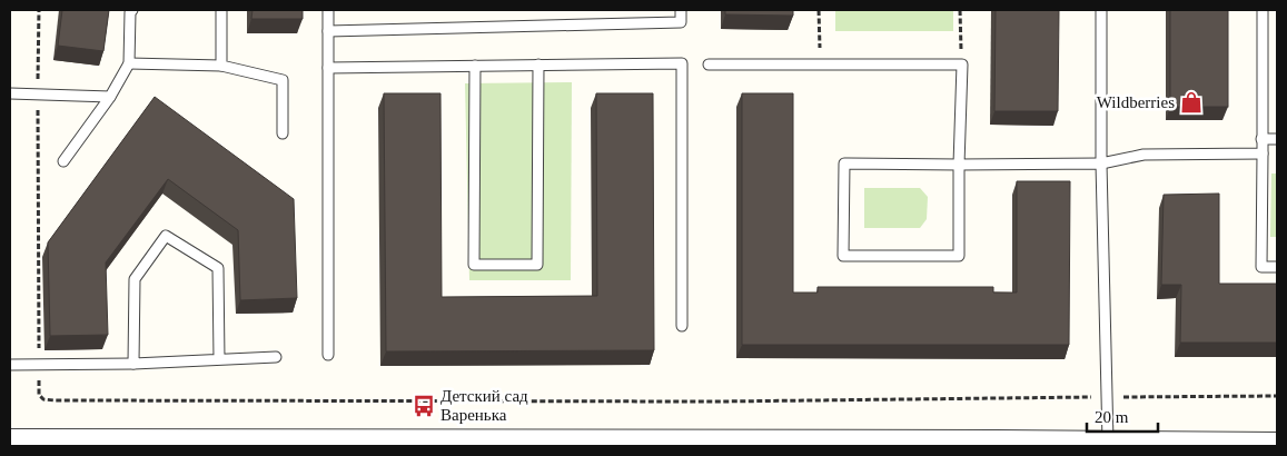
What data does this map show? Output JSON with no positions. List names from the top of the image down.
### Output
{
  "places": {
    "shop": ["Wildberries"],
    "bus stop": ["Детский сад Варенька"]
  },
  "scale_bar": "20 m"
}
